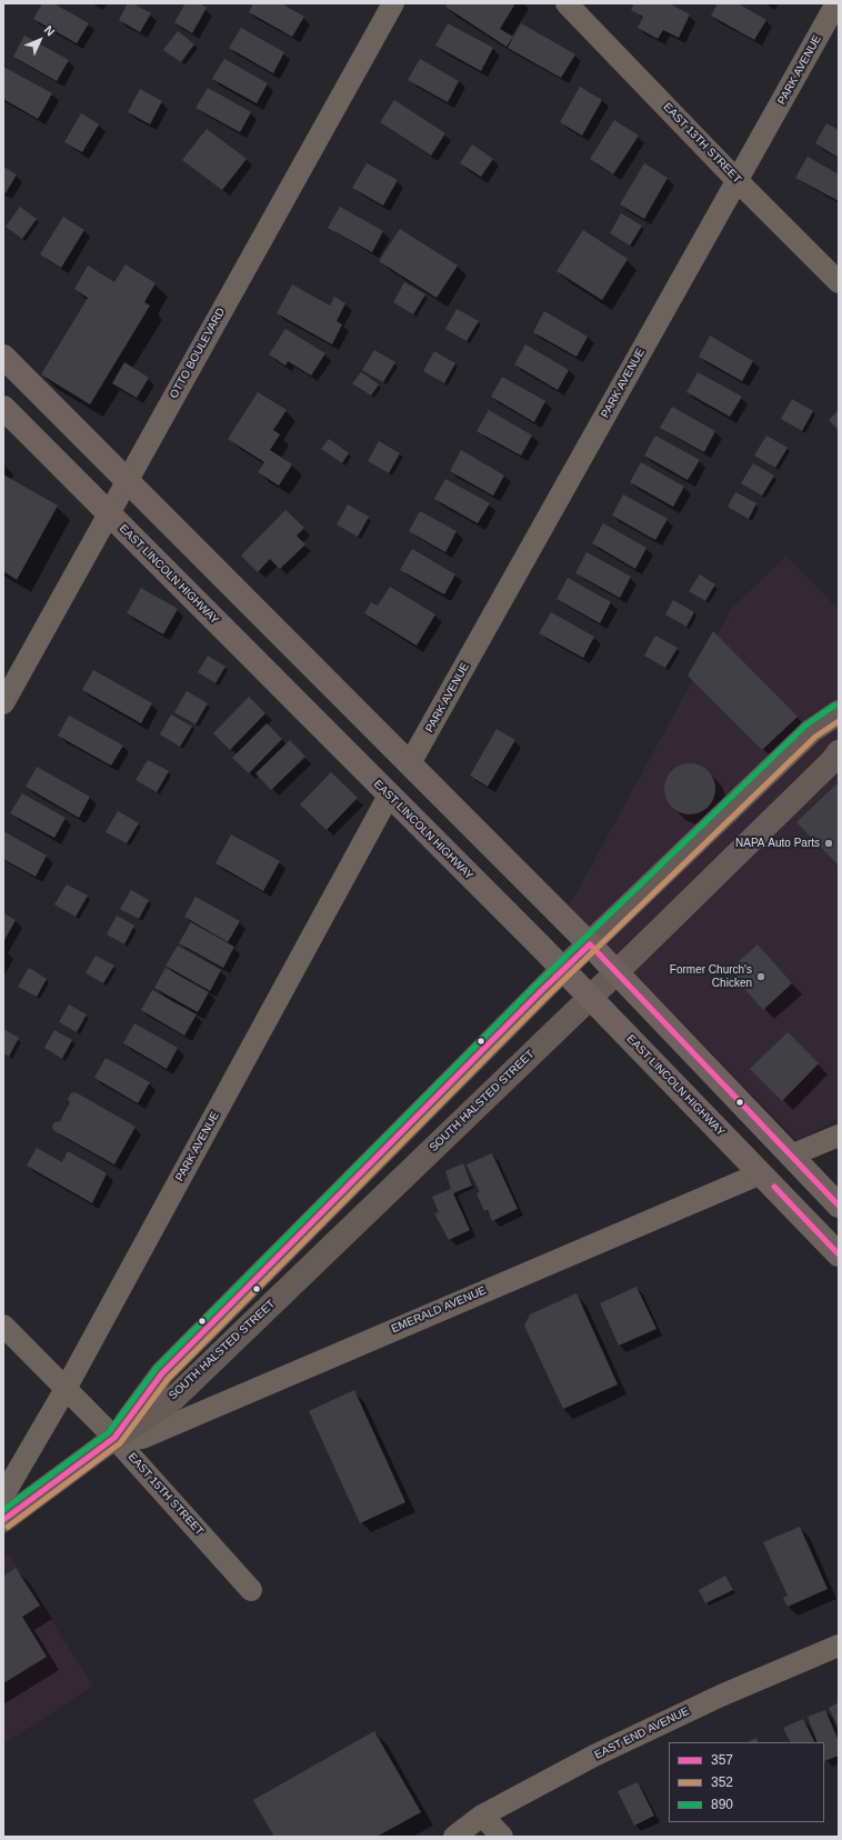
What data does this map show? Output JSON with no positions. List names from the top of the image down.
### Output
{
  "streets": {
    "main road": ["EAST LINCOLN HIGHWAY"],
    "street": [
      "PARK AVENUE",
      "EAST 13TH STREET",
      "OTTO BOULEVARD",
      "SOUTH HALSTED STREET",
      "EMERALD AVENUE",
      "EAST 15TH STREET",
      "EAST END AVENUE"
    ]
  },
  "crossings": [
    ["PARK AVENUE", "EAST 13TH STREET"],
    ["PARK AVENUE", "EAST LINCOLN HIGHWAY"],
    ["PARK AVENUE", "EAST 15TH STREET"],
    ["OTTO BOULEVARD", "EAST LINCOLN HIGHWAY"],
    ["EAST LINCOLN HIGHWAY", "SOUTH HALSTED STREET"],
    ["EAST LINCOLN HIGHWAY", "EMERALD AVENUE"],
    ["SOUTH HALSTED STREET", "EMERALD AVENUE"],
    ["SOUTH HALSTED STREET", "EAST 15TH STREET"],
    ["EMERALD AVENUE", "EAST 15TH STREET"]
  ],
  "places": ["NAPA Auto Parts", "Former Church's Chicken"],
  "lines": ["transit line 890", "transit line 352", "transit line 357"],
  "legend": ["357", "352", "890"],
  "north": "top right"
}
